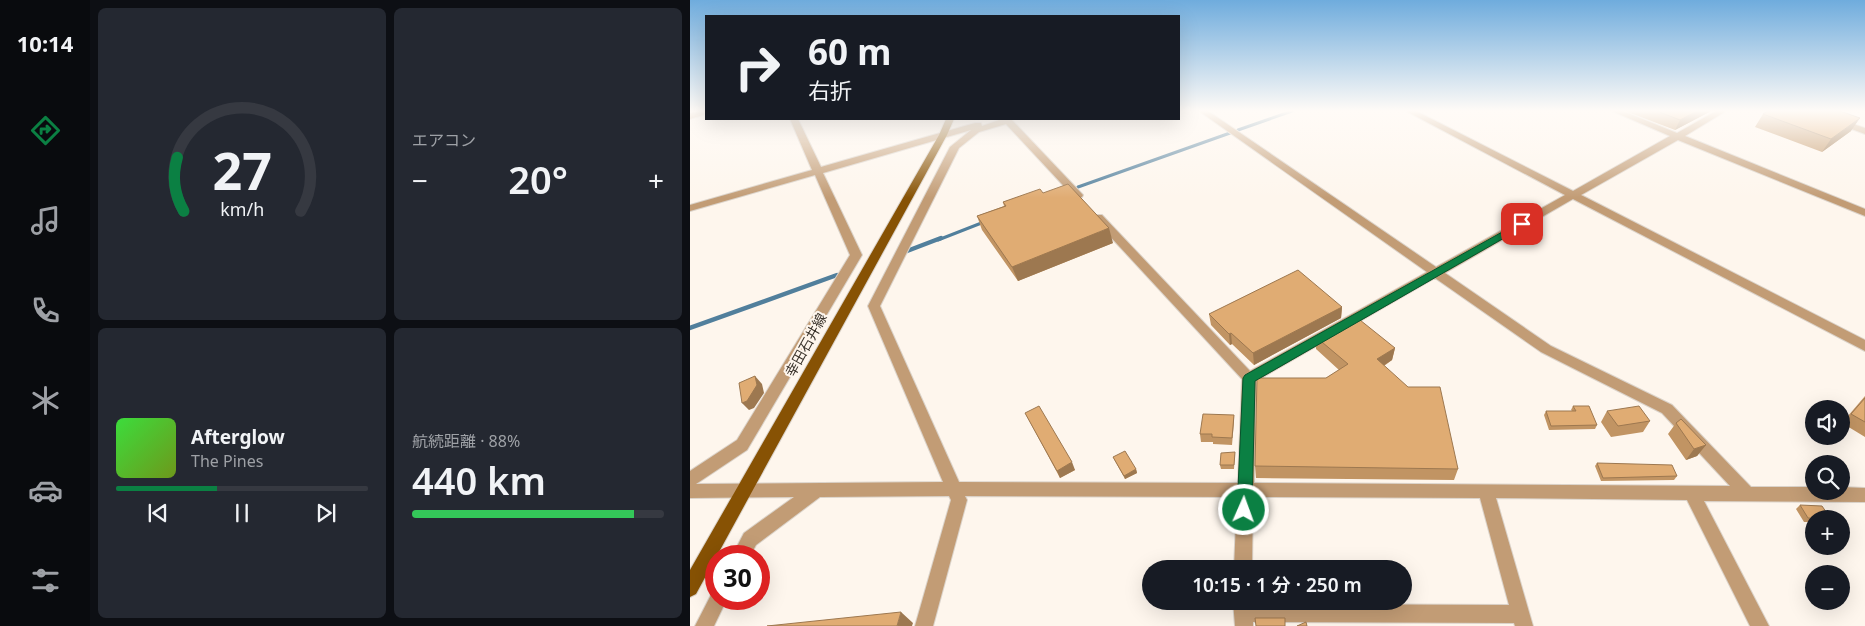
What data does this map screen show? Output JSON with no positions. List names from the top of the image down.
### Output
{
  "streets": {
    "main road": ["幸田石井線"]
  },
  "page": {
    "tabs": "10:14",
    "tile": [
      "エアコン",
      ["航続距離 · 88%", "440 km"]
    ],
    "turn": ["60 m", "右折"],
    "heat": ["−", "20°", "+"],
    "map_buttons": ["+", "−"],
    "song": ["Afterglow", "The Pines"],
    "limit": "30",
    "trip": "10:15 · 1 分 · 250 m",
    "gauge": ["27", "km/h"]
  }
}
